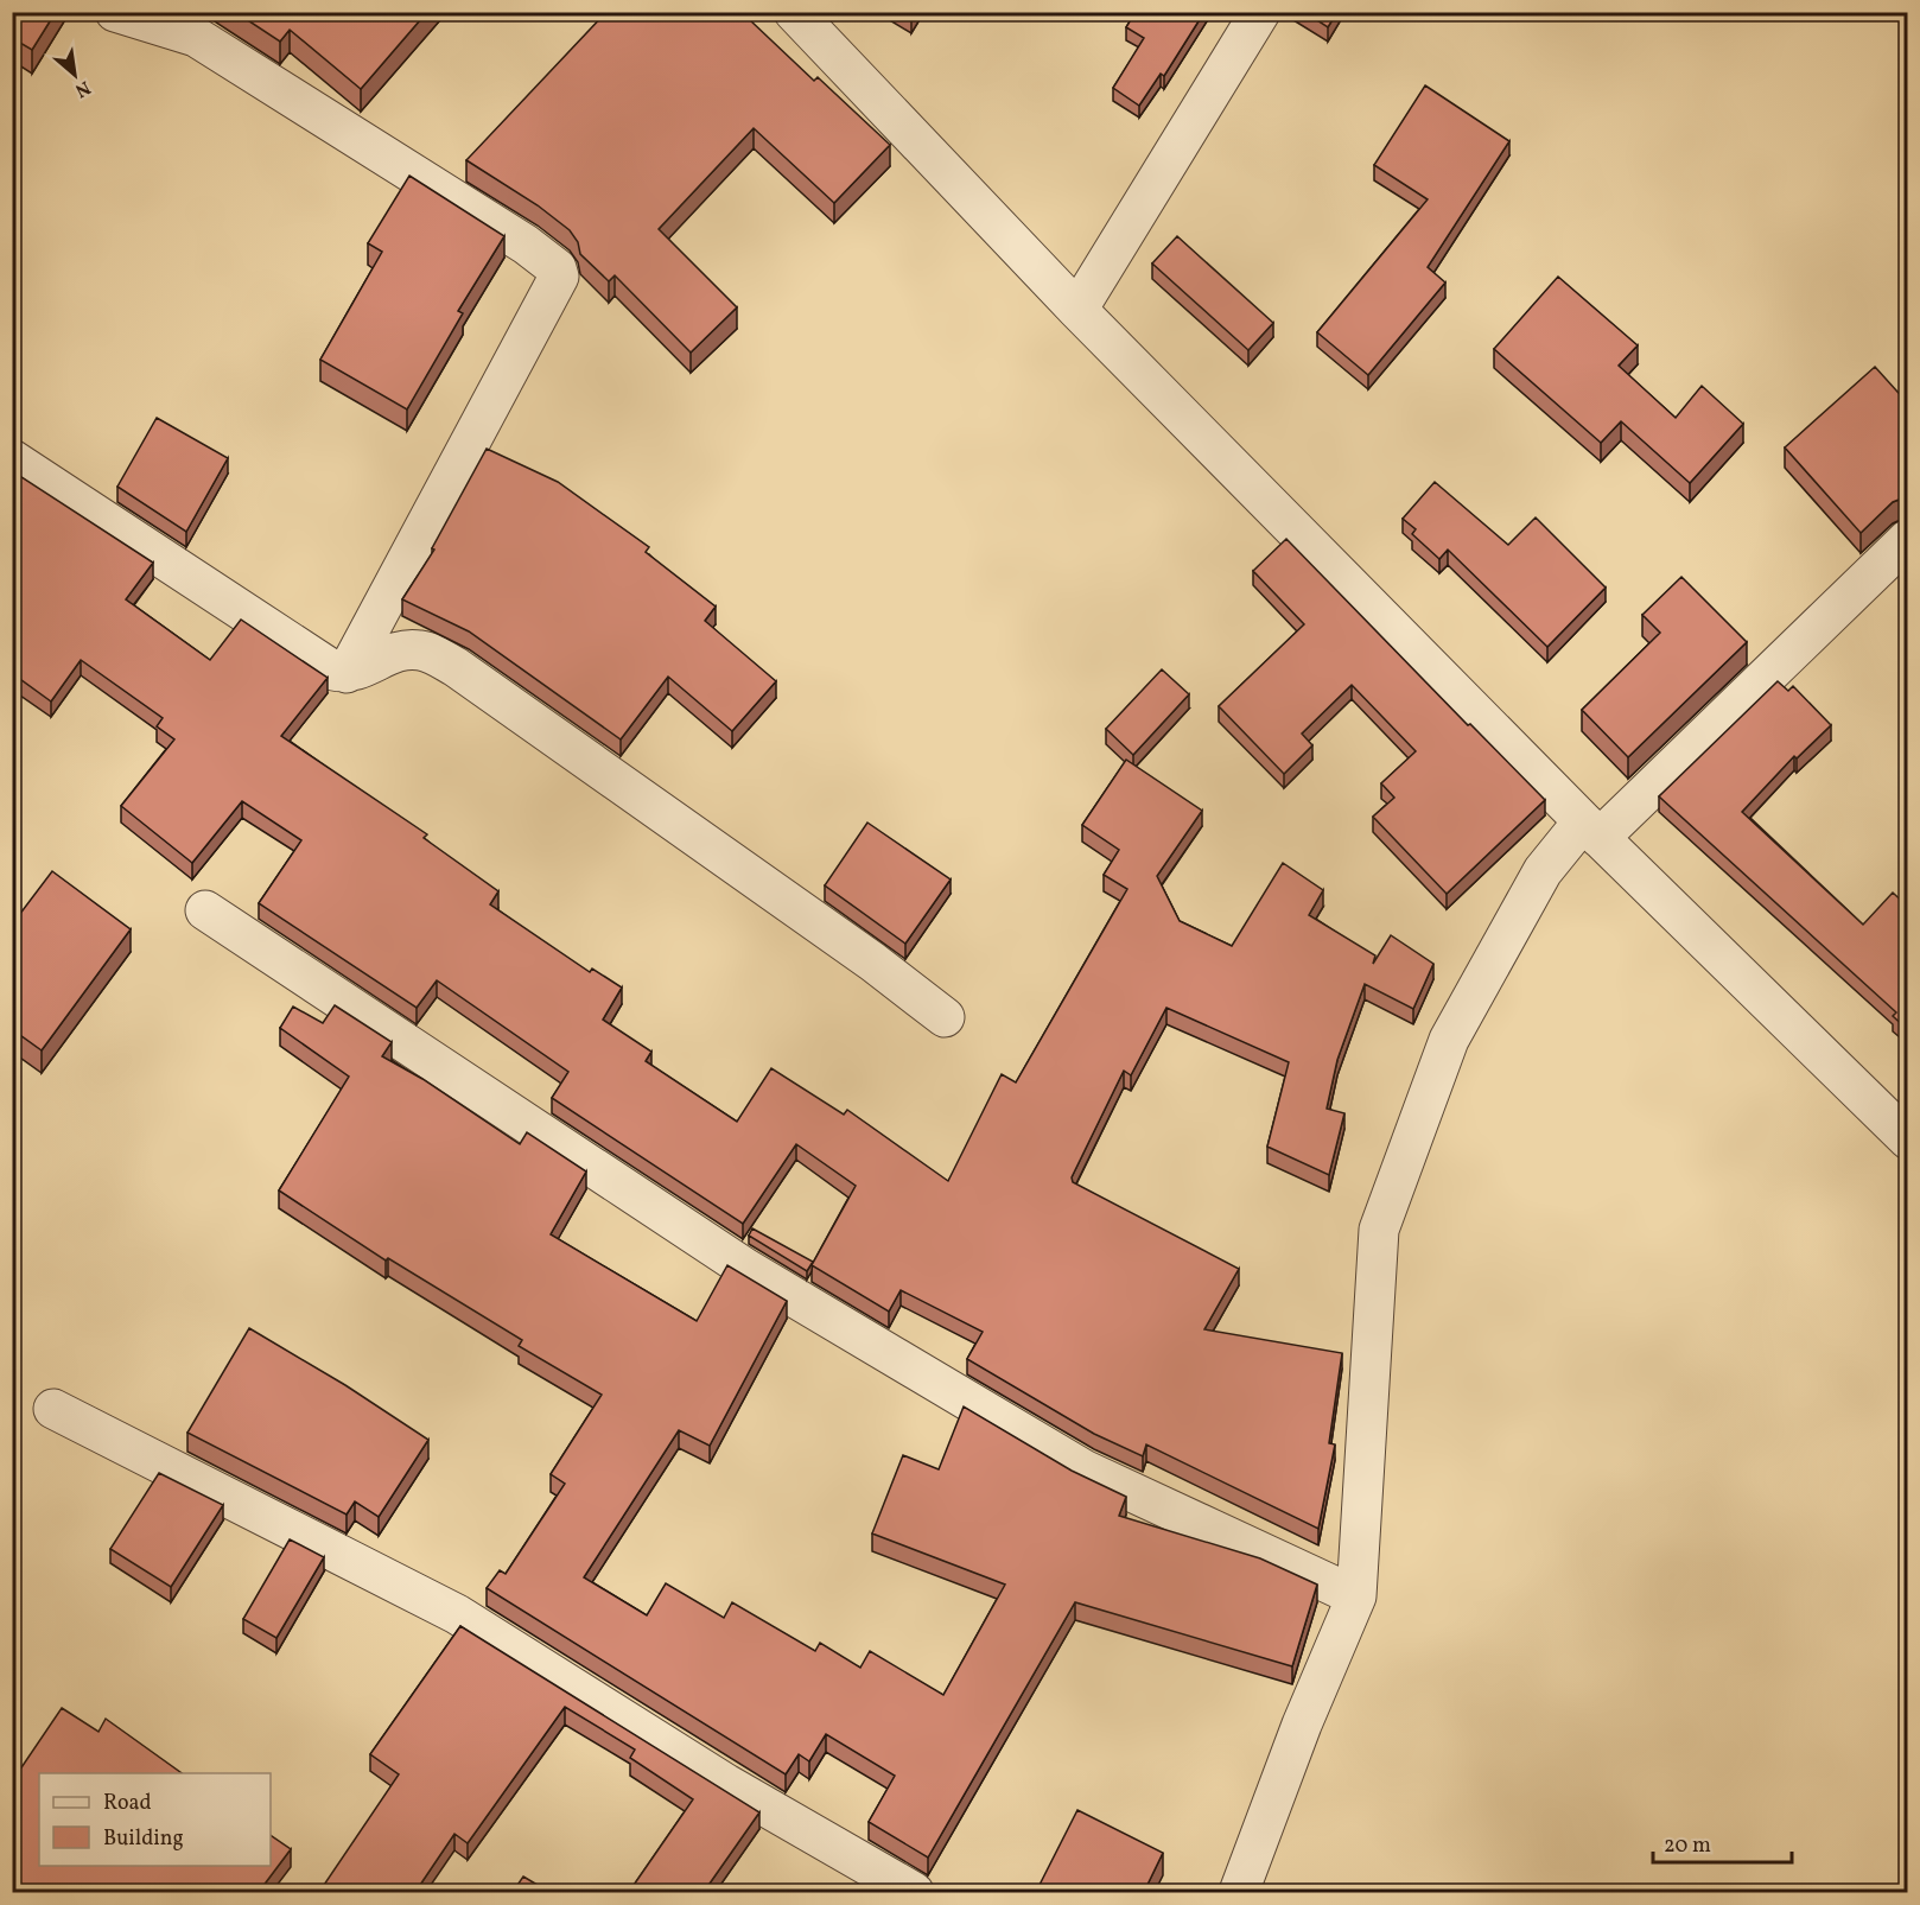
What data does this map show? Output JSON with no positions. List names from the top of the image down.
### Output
{
  "legend": ["Road", "Building"],
  "scale_bar": "20 m",
  "north": "bottom right"
}
